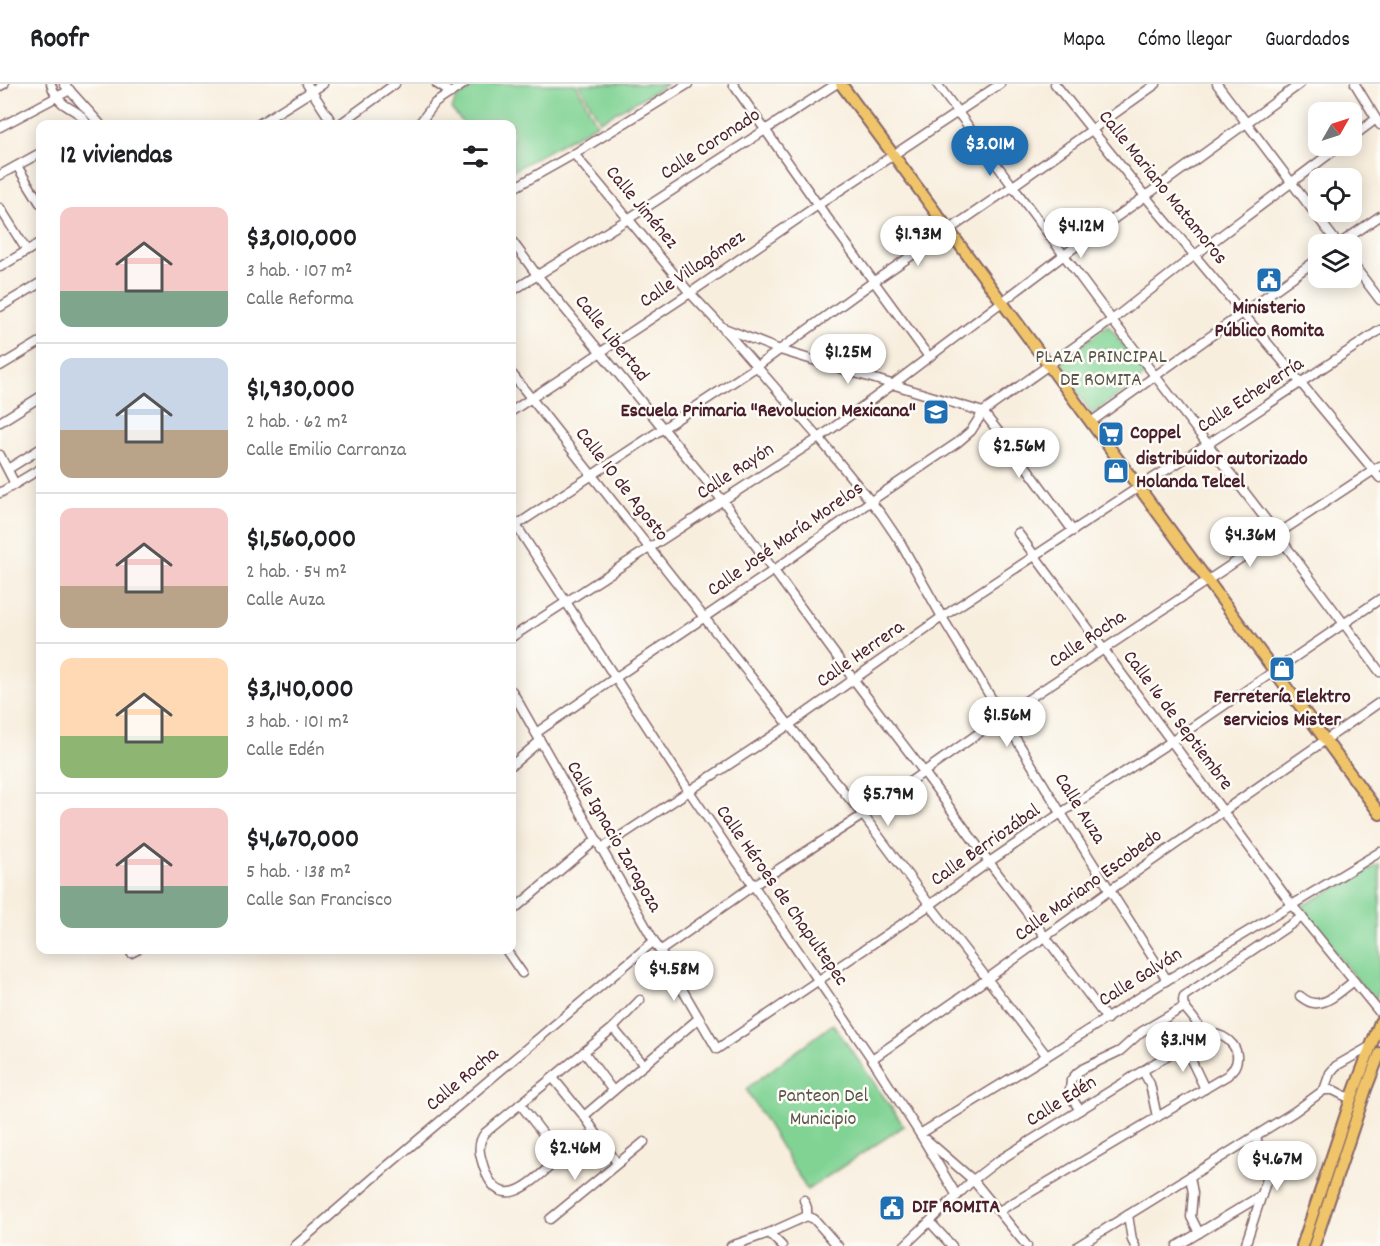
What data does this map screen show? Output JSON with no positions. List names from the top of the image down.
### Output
{
  "streets": {
    "street": [
      "Calle Coronado",
      "Calle Mariano Matamoros",
      "Calle Jiménez",
      "Calle Villagómez",
      "Calle Libertad",
      "Calle Echeverría",
      "Calle Rayón",
      "Calle 10 de Agosto",
      "Calle José María Morelos",
      "Calle Rocha",
      "Calle Herrera",
      "Calle 16 de Septiembre",
      "Calle Auza",
      "Calle Ignacio Zaragoza",
      "Calle Berriozábal",
      "Calle Mariano Escobedo",
      "Calle Héroes de Chapultepec",
      "Calle Galván",
      "Calle Edén"
    ]
  },
  "crossings": [
    ["Calle Coronado", "Calle Jiménez"],
    ["Calle Coronado", "Calle Libertad"],
    ["Calle Mariano Matamoros", "Calle Echeverría"],
    ["Calle Mariano Matamoros", "Calle Rayón"],
    ["Calle Mariano Matamoros", "Calle José María Morelos"],
    ["Calle Mariano Matamoros", "Calle Rocha"],
    ["Calle Jiménez", "Calle Villagómez"],
    ["Calle Jiménez", "Calle Rayón"],
    ["Calle Jiménez", "Calle José María Morelos"],
    ["Calle Jiménez", "Calle Auza"],
    ["Calle Villagómez", "Calle Libertad"],
    ["Calle Villagómez", "Calle 10 de Agosto"],
    ["Calle Libertad", "Calle Rayón"],
    ["Calle Libertad", "Calle José María Morelos"],
    ["Calle Libertad", "Calle Rocha"],
    ["Calle Libertad", "Calle Herrera"],
    ["Calle Libertad", "Calle Berriozábal"],
    ["Calle Libertad", "Calle Mariano Escobedo"],
    ["Calle Libertad", "Calle Galván"],
    ["Calle Echeverría", "Calle Herrera"],
    ["Calle Rayón", "Calle 10 de Agosto"],
    ["Calle Rayón", "Calle Héroes de Chapultepec"],
    ["Calle 10 de Agosto", "Calle José María Morelos"],
    ["Calle 10 de Agosto", "Calle Rocha"],
    ["Calle 10 de Agosto", "Calle Herrera"],
    ["Calle 10 de Agosto", "Calle Berriozábal"],
    ["Calle 10 de Agosto", "Calle Mariano Escobedo"],
    ["Calle 10 de Agosto", "Calle Galván"],
    ["Calle José María Morelos", "Calle Auza"],
    ["Calle José María Morelos", "Calle Ignacio Zaragoza"],
    ["Calle José María Morelos", "Calle Héroes de Chapultepec"],
    ["Calle Rocha", "Calle 16 de Septiembre"],
    ["Calle Rocha", "Calle Auza"],
    ["Calle Rocha", "Calle Ignacio Zaragoza"],
    ["Calle Rocha", "Calle Héroes de Chapultepec"],
    ["Calle Herrera", "Calle 16 de Septiembre"],
    ["Calle Herrera", "Calle Auza"],
    ["Calle Herrera", "Calle Ignacio Zaragoza"],
    ["Calle Herrera", "Calle Héroes de Chapultepec"],
    ["Calle 16 de Septiembre", "Calle Berriozábal"],
    ["Calle 16 de Septiembre", "Calle Mariano Escobedo"],
    ["Calle 16 de Septiembre", "Calle Galván"],
    ["Calle Auza", "Calle Berriozábal"],
    ["Calle Auza", "Calle Mariano Escobedo"],
    ["Calle Auza", "Calle Galván"],
    ["Calle Ignacio Zaragoza", "Calle Berriozábal"],
    ["Calle Berriozábal", "Calle Héroes de Chapultepec"],
    ["Calle Mariano Escobedo", "Calle Héroes de Chapultepec"],
    ["Calle Héroes de Chapultepec", "Calle Galván"]
  ],
  "parks": ["PLAZA PRINCIPAL DE ROMITA", "Panteon Del Municipio"],
  "places": {
    "public building": ["Ministerio Público Romita", "DIF ROMITA"],
    "school or university": ["Escuela Primaria \"Revolucion Mexicana\""],
    "supermarket": ["Coppel"],
    "shop": ["distribuidor autorizado Holanda Telcel", "Ferretería Elektro servicios Mister"]
  },
  "north": "top right",
  "page": {
    "header": "Roofr",
    "nav": ["Mapa", "Cómo llegar", "Guardados"],
    "heading": "12 viviendas",
    "price": [
      "$3.01M",
      "$4.12M",
      "$1.93M",
      "$1.25M",
      "$2.56M",
      "$4.36M",
      "$1.56M",
      "$5.79M",
      "$4.58M",
      "$3.14M",
      "$2.46M",
      "$4.67M"
    ],
    "list": [
      {
        "name": "$3,010,000",
        "note": "3 hab. · 107 m² · Calle Reforma"
      },
      {
        "name": "$1,930,000",
        "note": "2 hab. · 62 m² · Calle Emilio Carranza"
      },
      {
        "name": "$1,560,000",
        "note": "2 hab. · 54 m² · Calle Auza"
      },
      {
        "name": "$3,140,000",
        "note": "3 hab. · 101 m² · Calle Edén"
      },
      {
        "name": "$4,670,000",
        "note": "5 hab. · 138 m² · Calle San Francisco"
      }
    ]
  }
}
